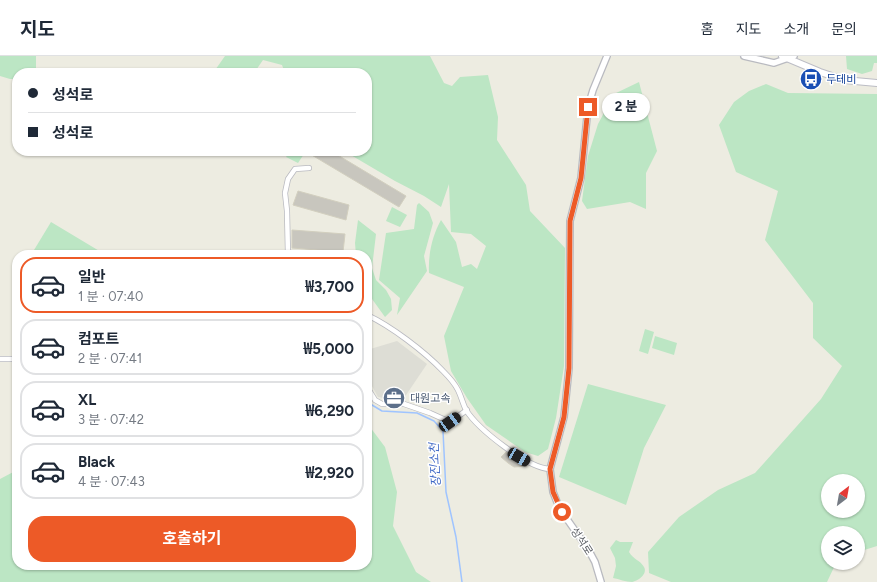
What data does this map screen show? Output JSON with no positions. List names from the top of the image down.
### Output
{
  "streets": {
    "street": ["성석로"]
  },
  "water": ["장진소천"],
  "places": {
    "bus stop": ["두테비"],
    "office": ["대원고속"]
  },
  "north": "top right",
  "page": {
    "header": "지도",
    "nav": [
      "홈",
      "지도",
      "소개",
      "문의"
    ],
    "banner": ["성석로", "성석로"],
    "bubble": "2 분",
    "list": [
      {
        "name": "일반",
        "note": "1 분 · 07:40",
        "value": "₩3,700"
      },
      {
        "name": "컴포트",
        "note": "2 분 · 07:41",
        "value": "₩5,000"
      },
      {
        "name": "XL",
        "note": "3 분 · 07:42",
        "value": "₩6,290"
      },
      {
        "name": "Black",
        "note": "4 분 · 07:43",
        "value": "₩2,920"
      }
    ],
    "buttons": "호출하기"
  }
}
